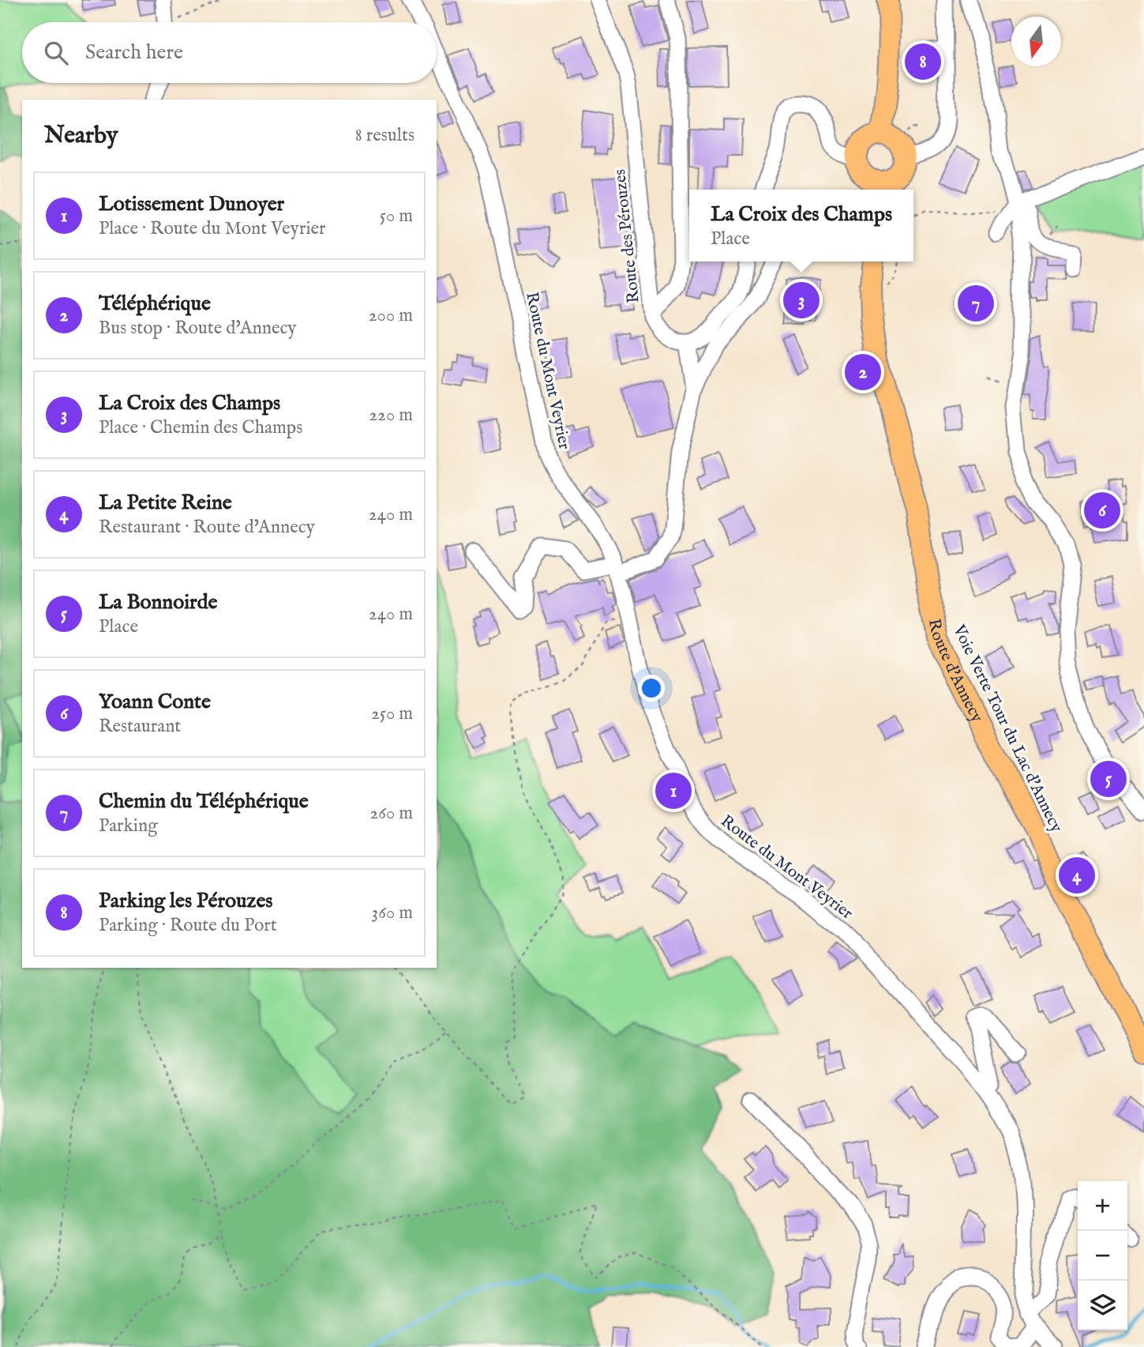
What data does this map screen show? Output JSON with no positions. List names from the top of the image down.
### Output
{
  "streets": {
    "main road": ["Route d'Annecy"],
    "street": ["Route des Pérouzes", "Route du Mont Veyrier"]
  },
  "north": "bottom",
  "page": {
    "search": "Search here",
    "pins": [
      "8",
      "3",
      "7",
      "2",
      "6",
      "5",
      "1",
      "4"
    ],
    "heading": ["Nearby", "8 results"],
    "list": [
      {
        "mark": "1",
        "name": "Lotissement Dunoyer",
        "note": "Place · Route du Mont Veyrier",
        "value": "50 m"
      },
      {
        "mark": "2",
        "name": "Téléphérique",
        "note": "Bus stop · Route d'Annecy",
        "value": "200 m"
      },
      {
        "mark": "3",
        "name": "La Croix des Champs",
        "note": "Place · Chemin des Champs",
        "value": "220 m"
      },
      {
        "mark": "4",
        "name": "La Petite Reine",
        "note": "Restaurant · Route d'Annecy",
        "value": "240 m"
      },
      {
        "mark": "5",
        "name": "La Bonnoirde",
        "note": "Place",
        "value": "240 m"
      },
      {
        "mark": "6",
        "name": "Yoann Conte",
        "note": "Restaurant",
        "value": "250 m"
      },
      {
        "mark": "7",
        "name": "Chemin du Téléphérique",
        "note": "Parking",
        "value": "260 m"
      },
      {
        "mark": "8",
        "name": "Parking les Pérouzes",
        "note": "Parking · Route du Port",
        "value": "360 m"
      }
    ],
    "popup": ["La Croix des Champs", "Place"],
    "map_buttons": ["+", "−"]
  }
}
